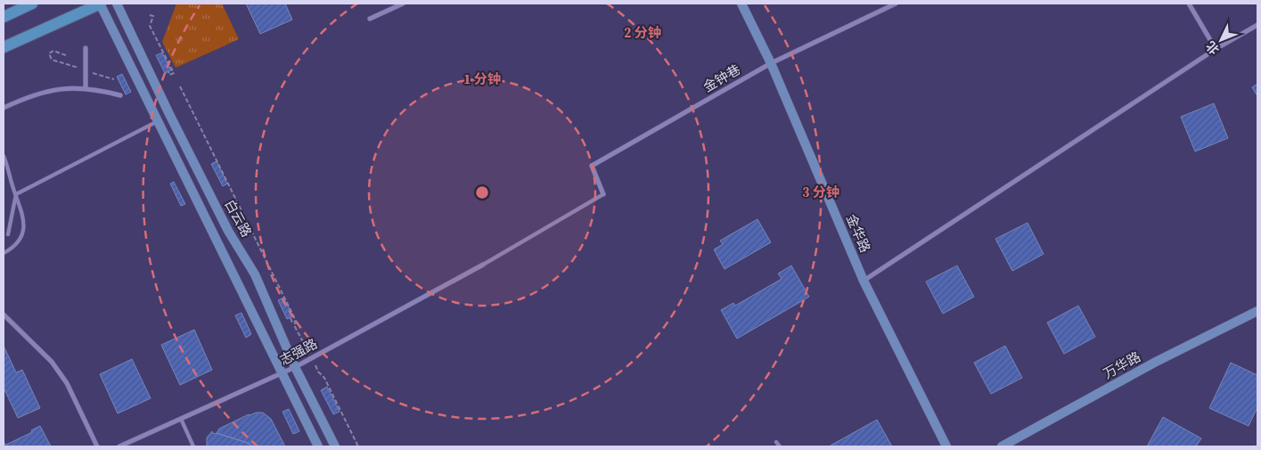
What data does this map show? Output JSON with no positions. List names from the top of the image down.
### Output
{
  "streets": {
    "main road": ["白云路", "金华路", "万华路"],
    "street": ["金钟巷", "志强路"]
  },
  "crossings": [
    ["金钟巷", "金华路"],
    ["白云路", "志强路"]
  ],
  "north": "bottom left",
  "rings": ["2 分钟", "1 分钟", "3 分钟"]
}
